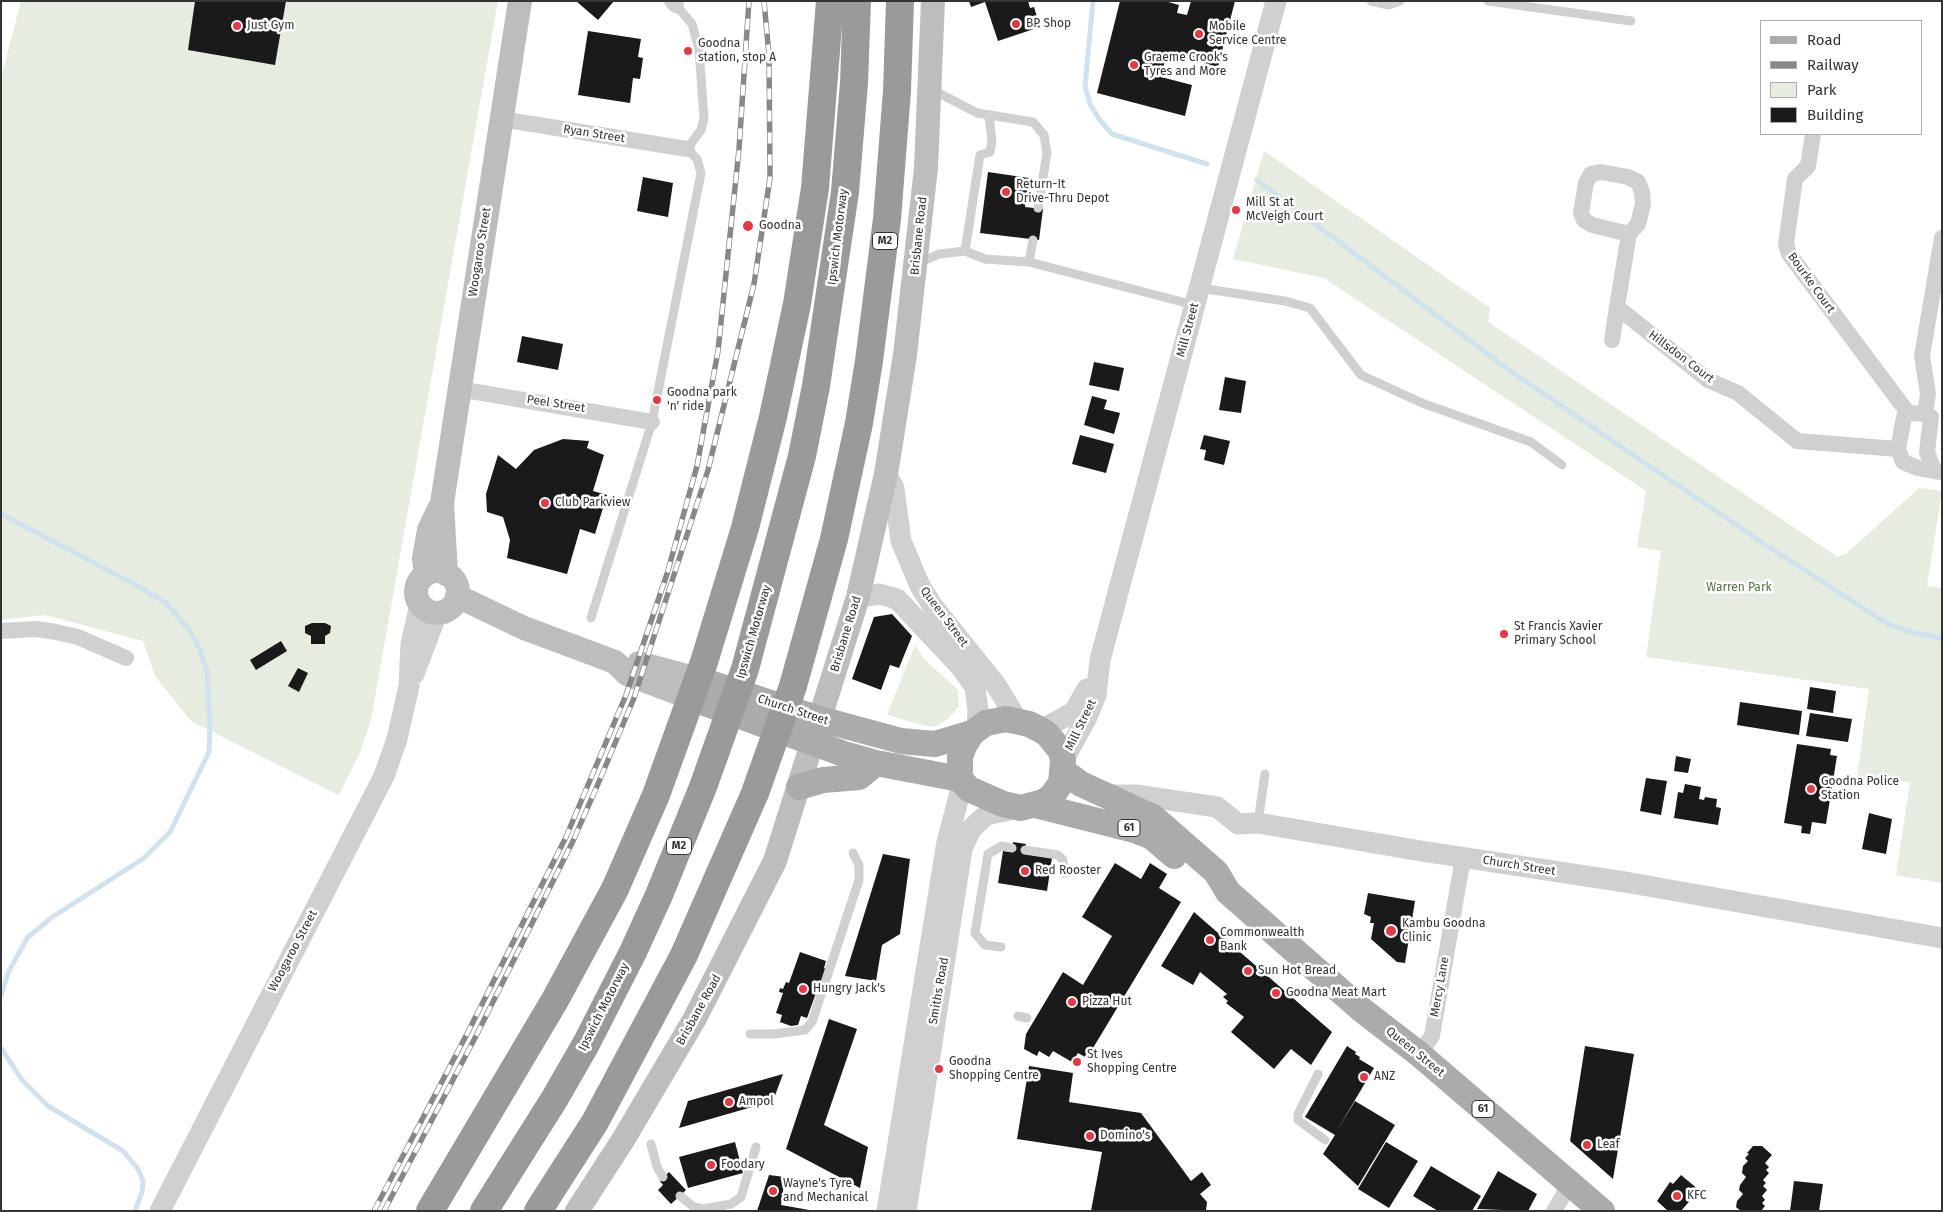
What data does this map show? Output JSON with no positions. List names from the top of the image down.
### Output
{
  "streets": {
    "highway": ["Ipswich Motorway", "M2"],
    "main road": [
      "Brisbane Road",
      "Woogaroo Street",
      "Queen Street",
      "Church Street",
      "61"
    ],
    "street": [
      "Ryan Street",
      "Bourke Court",
      "Mill Street",
      "Hillsdon Court",
      "Peel Street",
      "Mercy Lane",
      "Smiths Road"
    ]
  },
  "crossings": [
    ["Ryan Street", "Woogaroo Street"],
    ["Brisbane Road", "Queen Street"],
    ["Brisbane Road", "Church Street"],
    ["Woogaroo Street", "Peel Street"],
    ["Woogaroo Street", "Church Street"],
    ["Mill Street", "Queen Street"],
    ["Mill Street", "Church Street"],
    ["Mill Street", "61"],
    ["Mill Street", "Smiths Road"],
    ["Queen Street", "Church Street"],
    ["Queen Street", "61"],
    ["Queen Street", "Mercy Lane"],
    ["Queen Street", "Smiths Road"],
    ["Church Street", "61"],
    ["Church Street", "Mercy Lane"],
    ["Church Street", "Smiths Road"],
    ["61", "Smiths Road"]
  ],
  "parks": ["Warren Park"],
  "places": [
    "BP Shop",
    "Just Gym",
    "Mobile Service Centre",
    "Goodna station, stop A",
    "Graeme Crook's Tyres and More",
    "Return-It Drive-Thru Depot",
    "Mill St at McVeigh Court",
    "Goodna",
    "Goodna park 'n' ride",
    "Club Parkview",
    "St Francis Xavier Primary School",
    "Goodna Police Station",
    "Red Rooster",
    "Kambu Goodna Clinic",
    "Commonwealth Bank",
    "Sun Hot Bread",
    "Hungry Jack's",
    "Goodna Meat Mart",
    "Pizza Hut",
    "St Ives Shopping Centre",
    "Goodna Shopping Centre",
    "ANZ",
    "Ampol",
    "Domino's",
    "Leaf",
    "Foodary",
    "Wayne's Tyre and Mechanical",
    "KFC"
  ],
  "legend": [
    "Road",
    "Railway",
    "Park",
    "Building"
  ]
}
